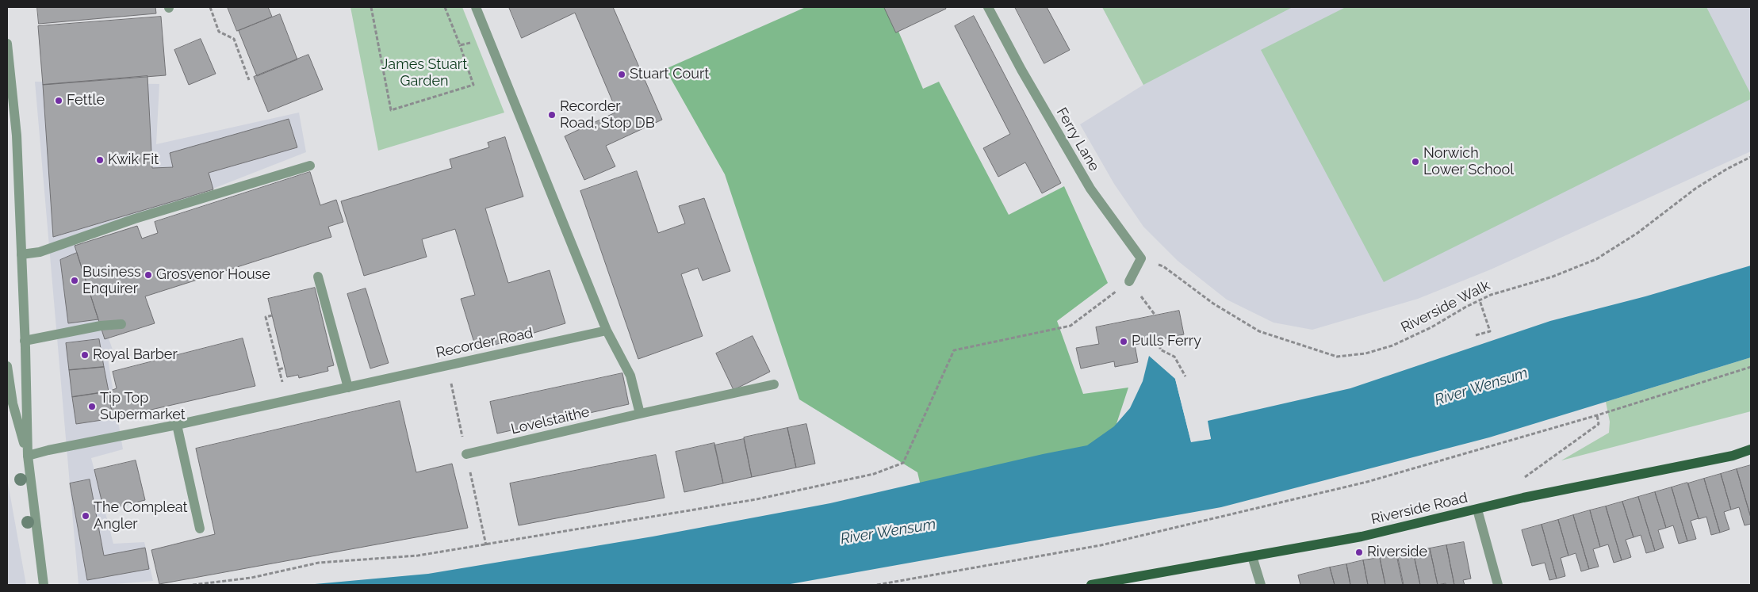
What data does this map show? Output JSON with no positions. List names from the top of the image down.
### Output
{
  "streets": {
    "main road": ["Riverside Road"],
    "street": ["Ferry Lane", "Recorder Road", "Lovelstaithe"],
    "path": ["Riverside Walk"]
  },
  "crossings": [
    ["Ferry Lane", "Riverside Walk"]
  ],
  "water": ["River Wensum"],
  "parks": ["James Stuart Garden"],
  "places": [
    "Stuart Court",
    "Fettle",
    "Recorder Road, Stop DB",
    "Kwik Fit",
    "Norwich Lower School",
    "Grosvenor House",
    "Business Enquirer",
    "Pulls Ferry",
    "Royal Barber",
    "Tip Top Supermarket",
    "The Compleat Angler",
    "Riverside"
  ]
}
